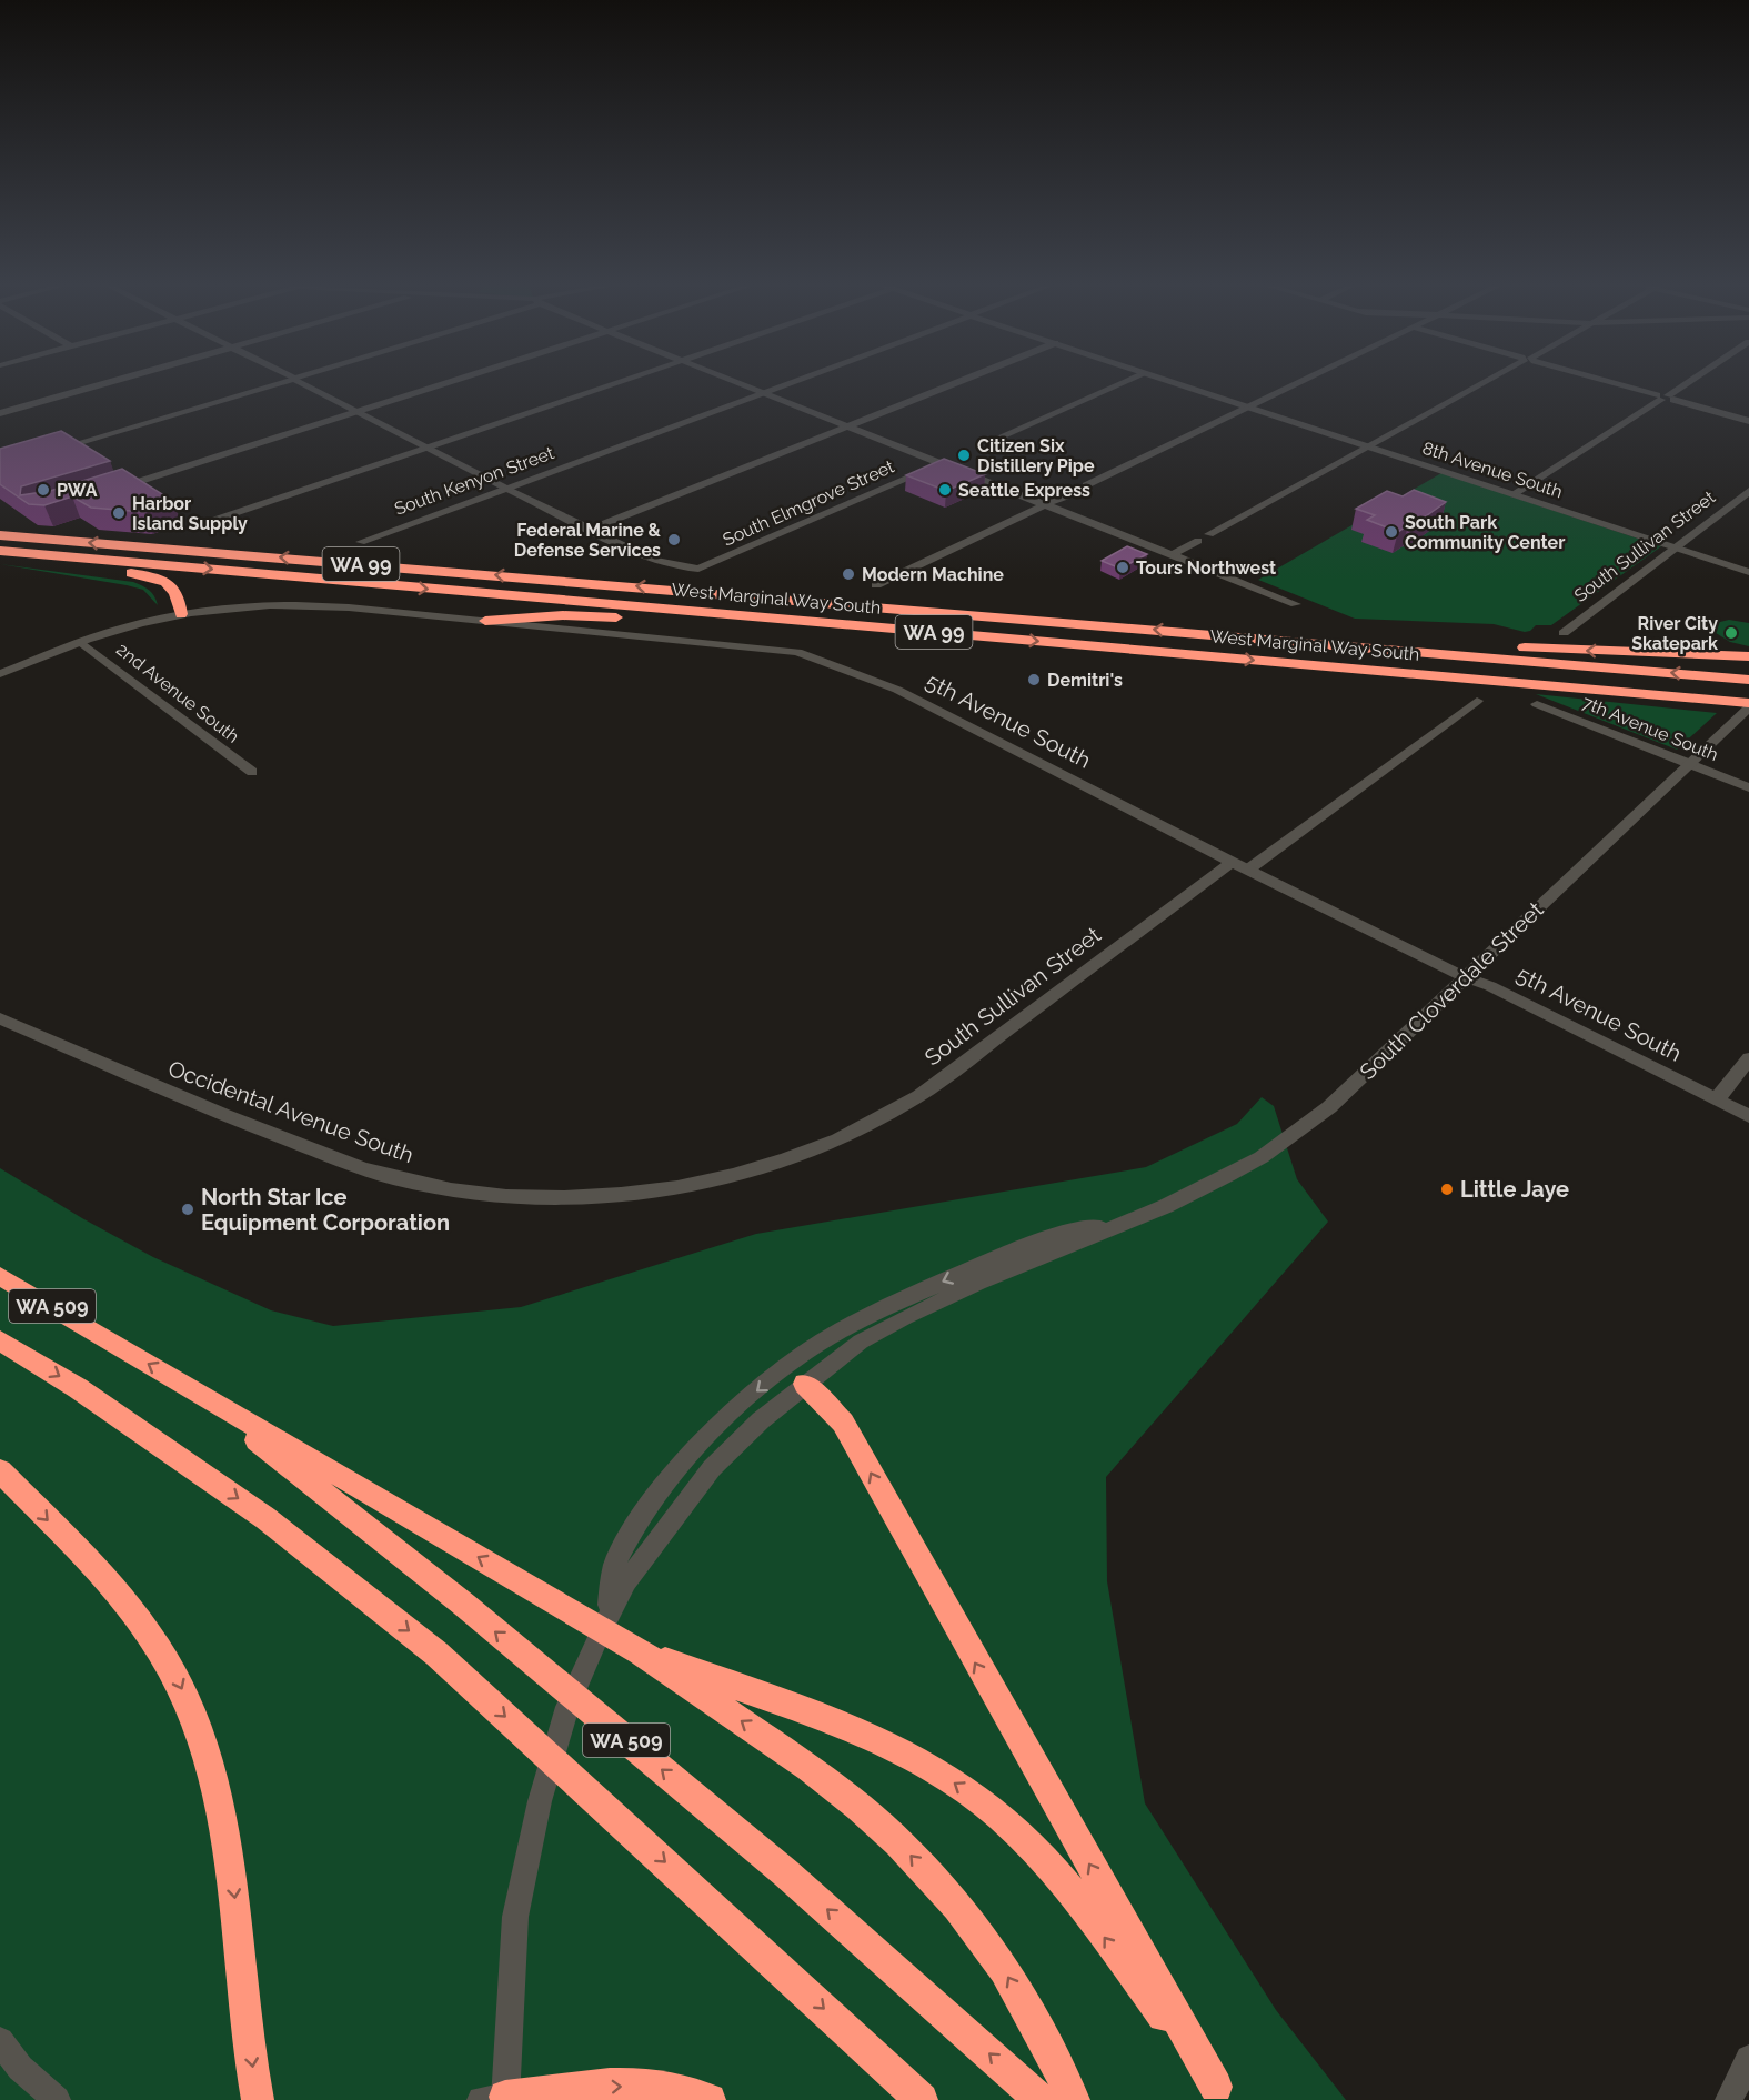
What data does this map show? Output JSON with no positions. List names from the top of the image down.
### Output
{
  "streets": {
    "highway": ["WA 99", "West Marginal Way South", "WA 509"],
    "street": [
      "8th Avenue South",
      "South Kenyon Street",
      "South Elmgrove Street",
      "South Sullivan Street",
      "2nd Avenue South",
      "5th Avenue South",
      "7th Avenue South",
      "South Cloverdale Street",
      "Occidental Avenue South"
    ]
  },
  "crossings": [
    ["8th Avenue South", "South Sullivan Street"],
    ["South Sullivan Street", "5th Avenue South"],
    ["South Sullivan Street", "Occidental Avenue South"],
    ["5th Avenue South", "South Cloverdale Street"],
    ["7th Avenue South", "South Cloverdale Street"]
  ],
  "places": [
    "Citizen Six Distillery Pipe",
    "PWA",
    "Seattle Express",
    "Harbor Island Supply",
    "South Park Community Center",
    "Federal Marine & Defense Services",
    "Tours Northwest",
    "Modern Machine",
    "River City Skatepark",
    "Demitri's",
    "Little Jaye",
    "North Star Ice Equipment Corporation"
  ]
}
